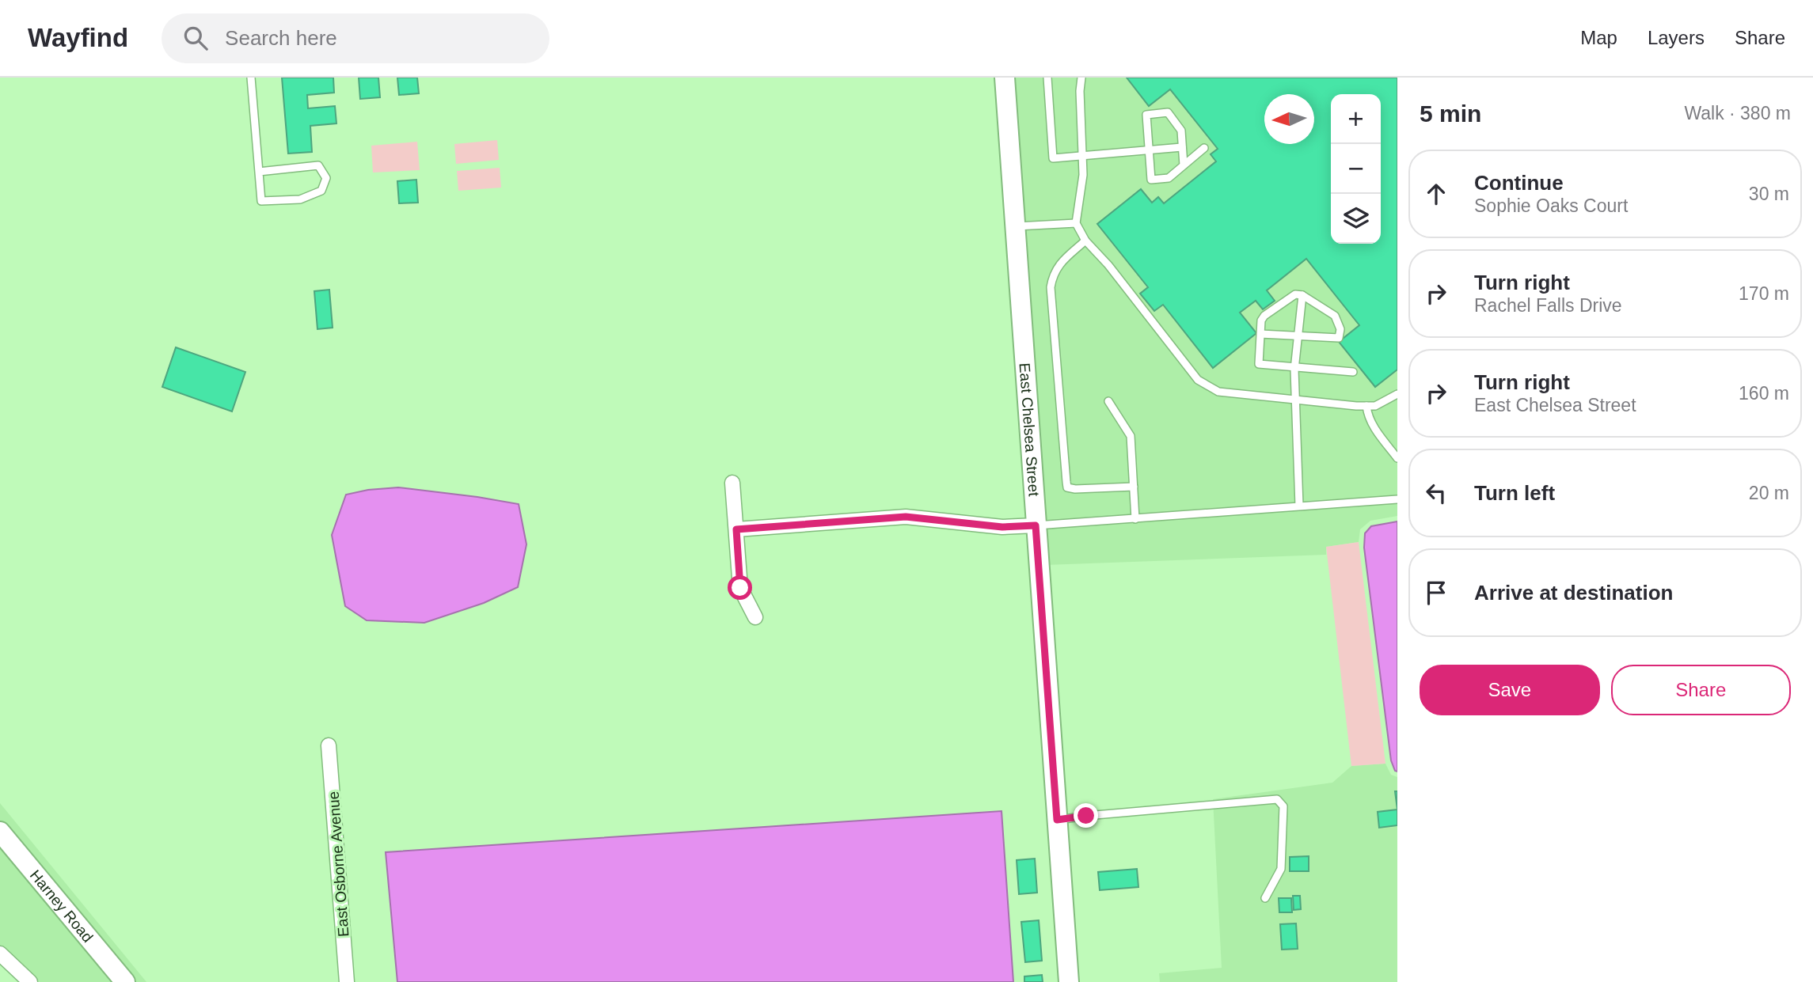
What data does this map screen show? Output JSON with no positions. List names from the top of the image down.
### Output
{
  "streets": {
    "street": ["East Chelsea Street", "East Osborne Avenue", "Harney Road"]
  },
  "north": "left",
  "page": {
    "header": "Wayfind",
    "search": "Search here",
    "nav": ["Map", "Layers", "Share"],
    "heading": ["5 min", "Walk · 380 m"],
    "map_buttons": ["+", "−"],
    "list": [
      ["Continue", "Sophie Oaks Court", "30 m"],
      ["Turn right", "Rachel Falls Drive", "170 m"],
      ["Turn right", "East Chelsea Street", "160 m"],
      ["Turn left", "20 m"],
      "Arrive at destination"
    ],
    "buttons": ["Save", "Share"]
  }
}
